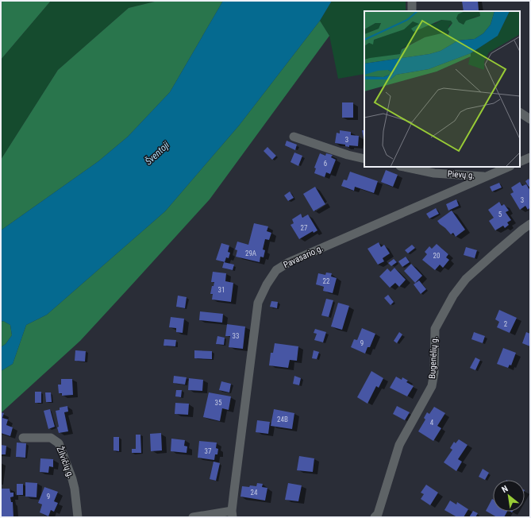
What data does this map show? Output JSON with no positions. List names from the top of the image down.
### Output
{
  "streets": {
    "street": [
      "Pievų g.",
      "Pavasario g.",
      "Bugenėlių g.",
      "Žilvičių g."
    ]
  },
  "crossings": [
    ["Pievų g.", "Pavasario g."]
  ],
  "water": ["Šventoji"],
  "house_numbers": [
    "3",
    "6",
    "3",
    "5",
    "27",
    "29A",
    "20",
    "22",
    "31",
    "2",
    "33",
    "9",
    "35",
    "24B",
    "4",
    "37",
    "24",
    "9"
  ],
  "north": "top left"
}
